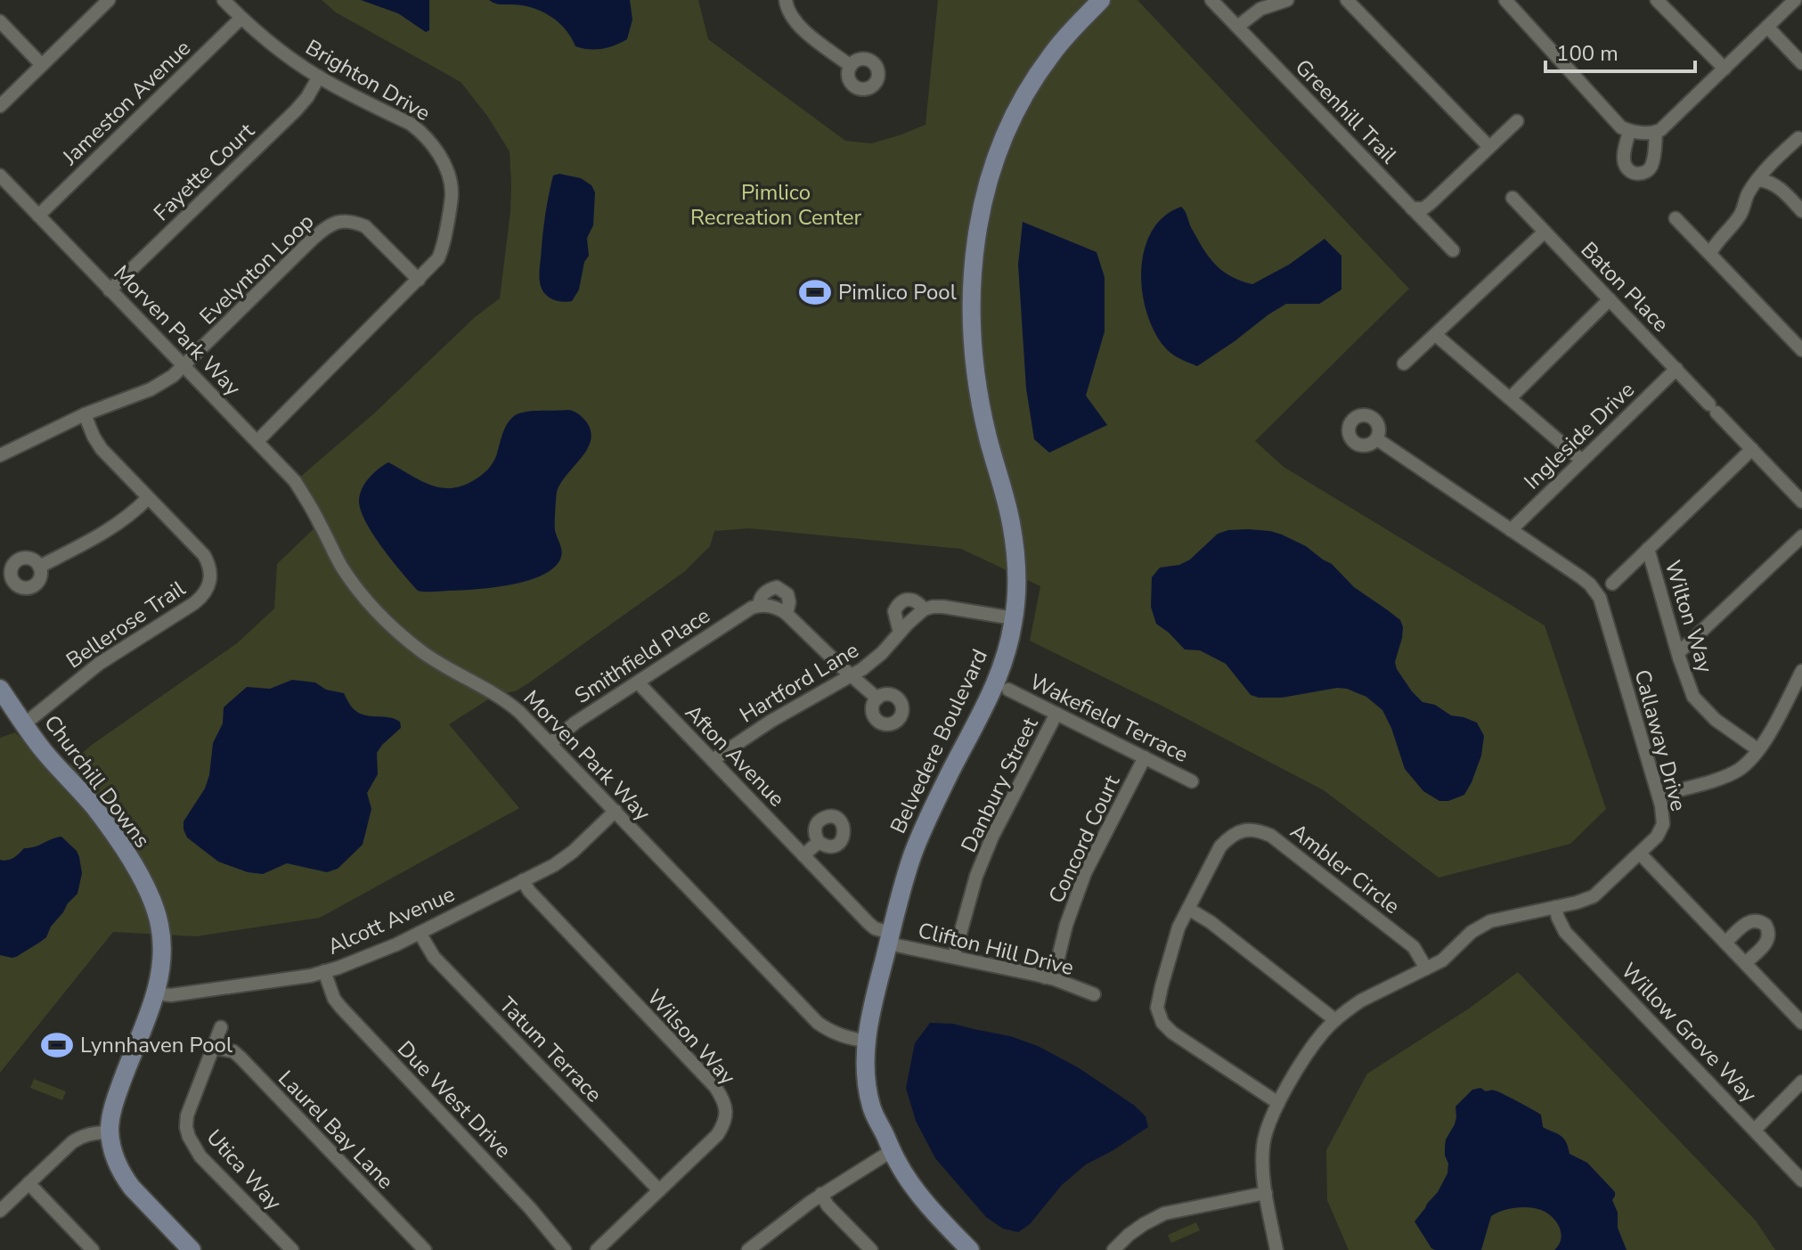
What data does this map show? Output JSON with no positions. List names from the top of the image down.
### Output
{
  "streets": {
    "street": [
      "Brighton Drive",
      "Jameston Avenue",
      "Greenhill Trail",
      "Fayette Court",
      "Evelynton Loop",
      "Baton Place",
      "Morven Park Way",
      "Ingleside Drive",
      "Wilton Way",
      "Bellerose Trail",
      "Smithfield Place",
      "Hartford Lane",
      "Wakefield Terrace",
      "Callaway Drive",
      "Belvedere Boulevard",
      "Afton Avenue",
      "Churchill Downs",
      "Danbury Street",
      "Concord Court",
      "Ambler Circle",
      "Alcott Avenue",
      "Clifton Hill Drive",
      "Willow Grove Way",
      "Wilson Way",
      "Tatum Terrace",
      "Due West Drive",
      "Laurel Bay Lane",
      "Utica Way"
    ]
  },
  "crossings": [
    ["Brighton Drive", "Jameston Avenue"],
    ["Brighton Drive", "Fayette Court"],
    ["Brighton Drive", "Evelynton Loop"],
    ["Brighton Drive", "Morven Park Way"],
    ["Jameston Avenue", "Morven Park Way"],
    ["Fayette Court", "Morven Park Way"],
    ["Evelynton Loop", "Morven Park Way"],
    ["Evelynton Loop", "Bellerose Trail"],
    ["Baton Place", "Ingleside Drive"],
    ["Morven Park Way", "Smithfield Place"],
    ["Morven Park Way", "Belvedere Boulevard"],
    ["Morven Park Way", "Alcott Avenue"],
    ["Ingleside Drive", "Callaway Drive"],
    ["Bellerose Trail", "Churchill Downs"],
    ["Smithfield Place", "Hartford Lane"],
    ["Smithfield Place", "Afton Avenue"],
    ["Hartford Lane", "Afton Avenue"],
    ["Wakefield Terrace", "Danbury Street"],
    ["Wakefield Terrace", "Concord Court"],
    ["Callaway Drive", "Ambler Circle"],
    ["Callaway Drive", "Willow Grove Way"],
    ["Belvedere Boulevard", "Afton Avenue"],
    ["Belvedere Boulevard", "Clifton Hill Drive"],
    ["Afton Avenue", "Clifton Hill Drive"],
    ["Churchill Downs", "Alcott Avenue"],
    ["Danbury Street", "Clifton Hill Drive"],
    ["Concord Court", "Clifton Hill Drive"],
    ["Alcott Avenue", "Wilson Way"],
    ["Alcott Avenue", "Tatum Terrace"],
    ["Alcott Avenue", "Due West Drive"],
    ["Wilson Way", "Tatum Terrace"],
    ["Laurel Bay Lane", "Utica Way"]
  ],
  "parks": ["Pimlico Recreation Center"],
  "places": {
    "sports": ["Pimlico Pool", "Lynnhaven Pool"]
  },
  "scale_bar": "100 m"
}
